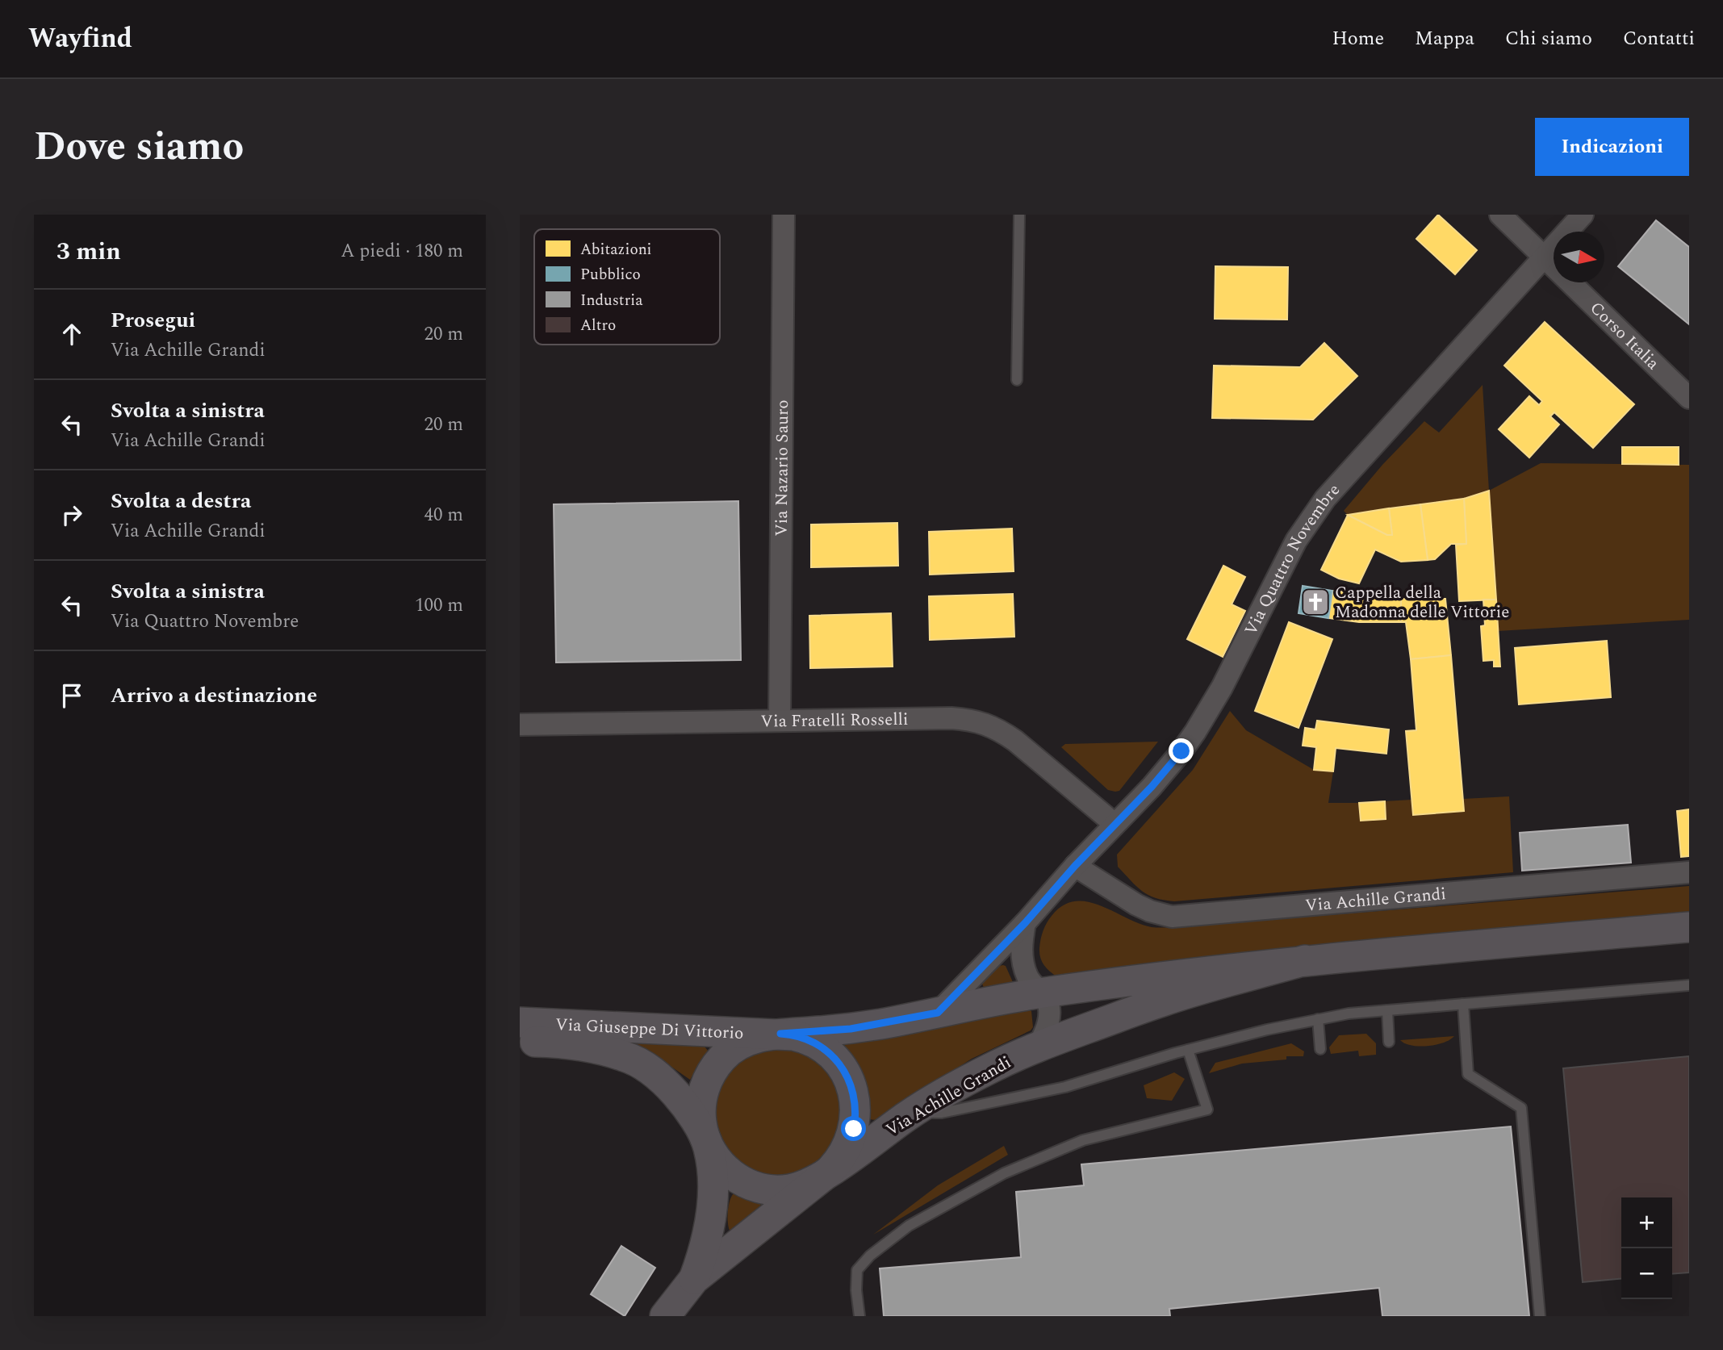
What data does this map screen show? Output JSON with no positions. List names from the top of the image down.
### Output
{
  "streets": {
    "main road": ["Via Achille Grandi", "Via Giuseppe Di Vittorio"],
    "street": [
      "Corso Italia",
      "Via Nazario Sauro",
      "Via Quattro Novembre",
      "Via Fratelli Rosselli"
    ]
  },
  "crossings": [
    ["Corso Italia", "Via Quattro Novembre"],
    ["Via Nazario Sauro", "Via Fratelli Rosselli"],
    ["Via Quattro Novembre", "Via Fratelli Rosselli"],
    ["Via Quattro Novembre", "Via Achille Grandi"],
    ["Via Achille Grandi", "Via Giuseppe Di Vittorio"]
  ],
  "places": {
    "church": ["Cappella della Madonna delle Vittorie"]
  },
  "legend": [
    "Abitazioni",
    "Pubblico",
    "Industria",
    "Altro"
  ],
  "north": "right",
  "page": {
    "header": "Wayfind",
    "nav": [
      "Home",
      "Mappa",
      "Chi siamo",
      "Contatti"
    ],
    "title": "Dove siamo",
    "buttons": "Indicazioni",
    "heading": ["3 min", "A piedi · 180 m"],
    "list": [
      ["Prosegui", "Via Achille Grandi", "20 m"],
      ["Svolta a sinistra", "Via Achille Grandi", "20 m"],
      ["Svolta a destra", "Via Achille Grandi", "40 m"],
      ["Svolta a sinistra", "Via Quattro Novembre", "100 m"],
      "Arrivo a destinazione"
    ],
    "map_buttons": ["+", "−"]
  }
}
